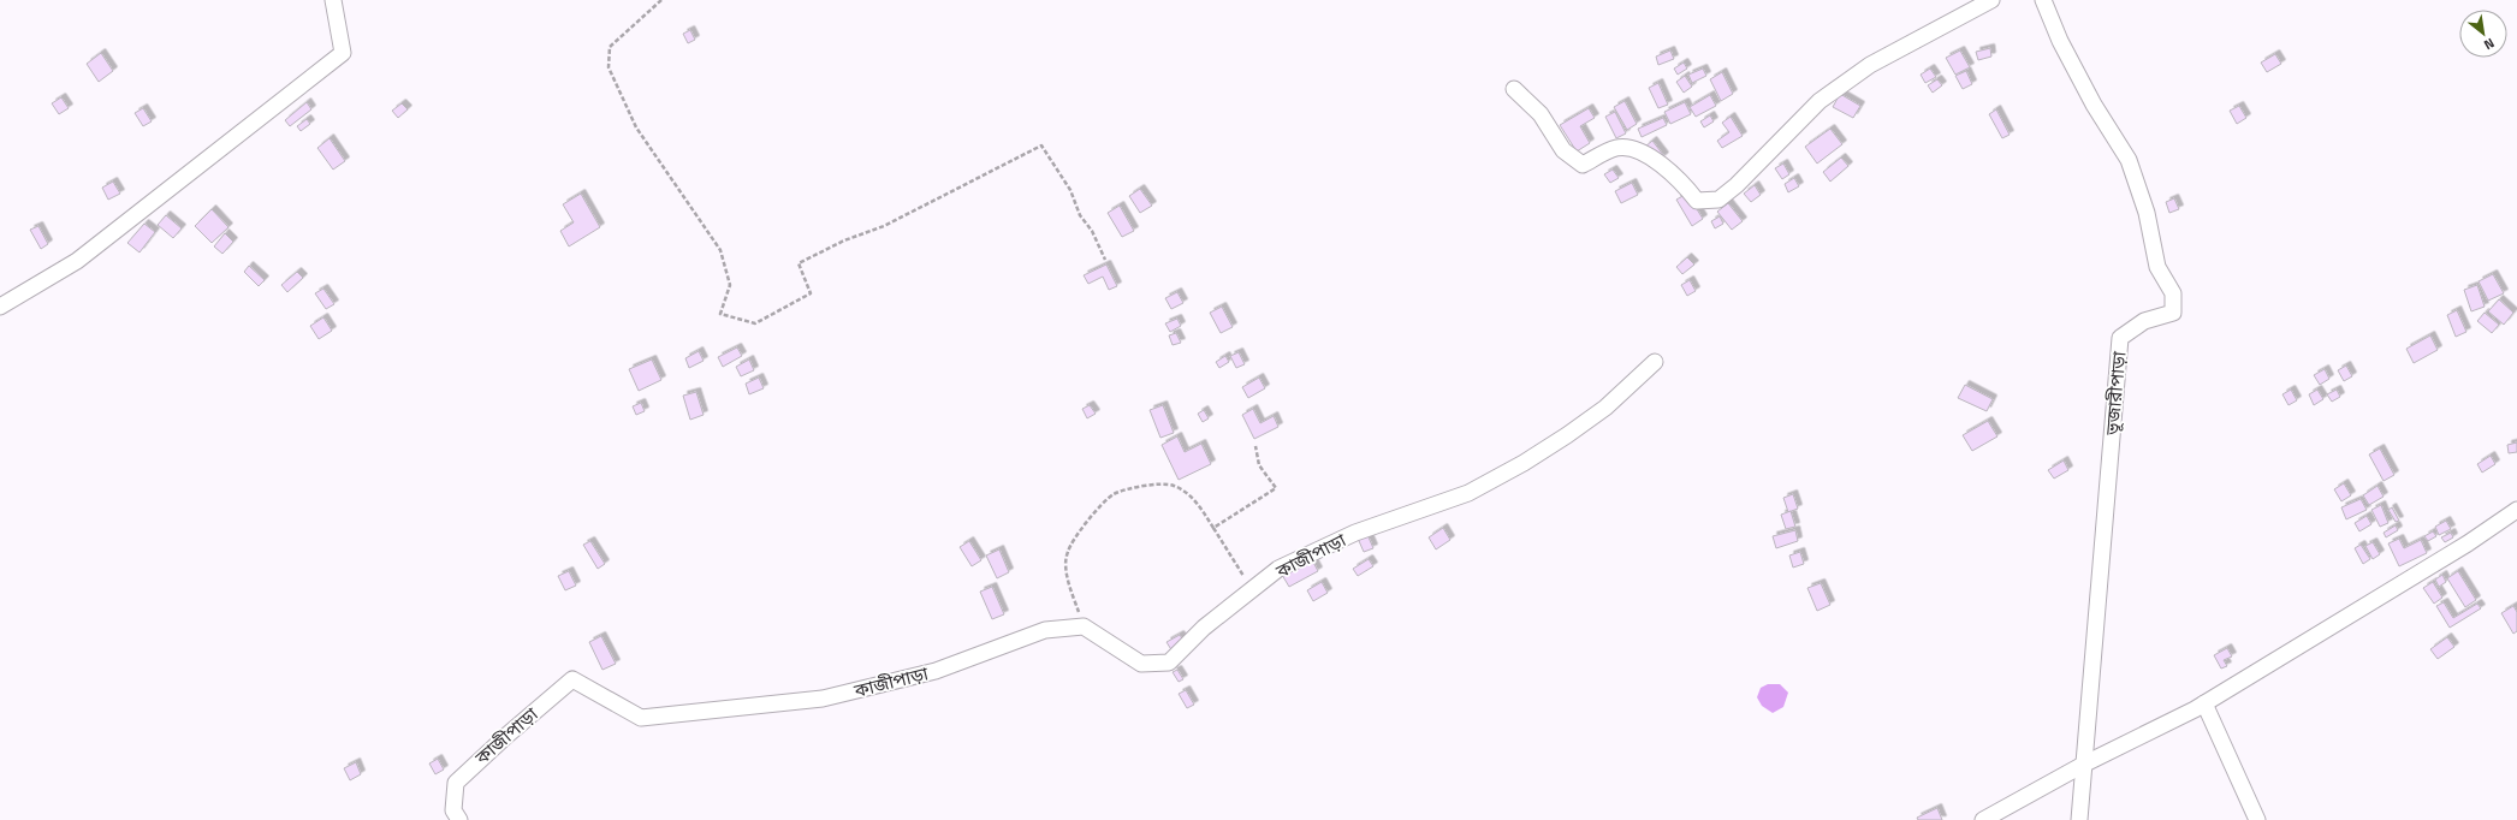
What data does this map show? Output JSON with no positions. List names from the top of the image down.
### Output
{
  "streets": {
    "street": ["ভূজারীপাড়া", "কাজীপাড়া"]
  },
  "north": "bottom right"
}
